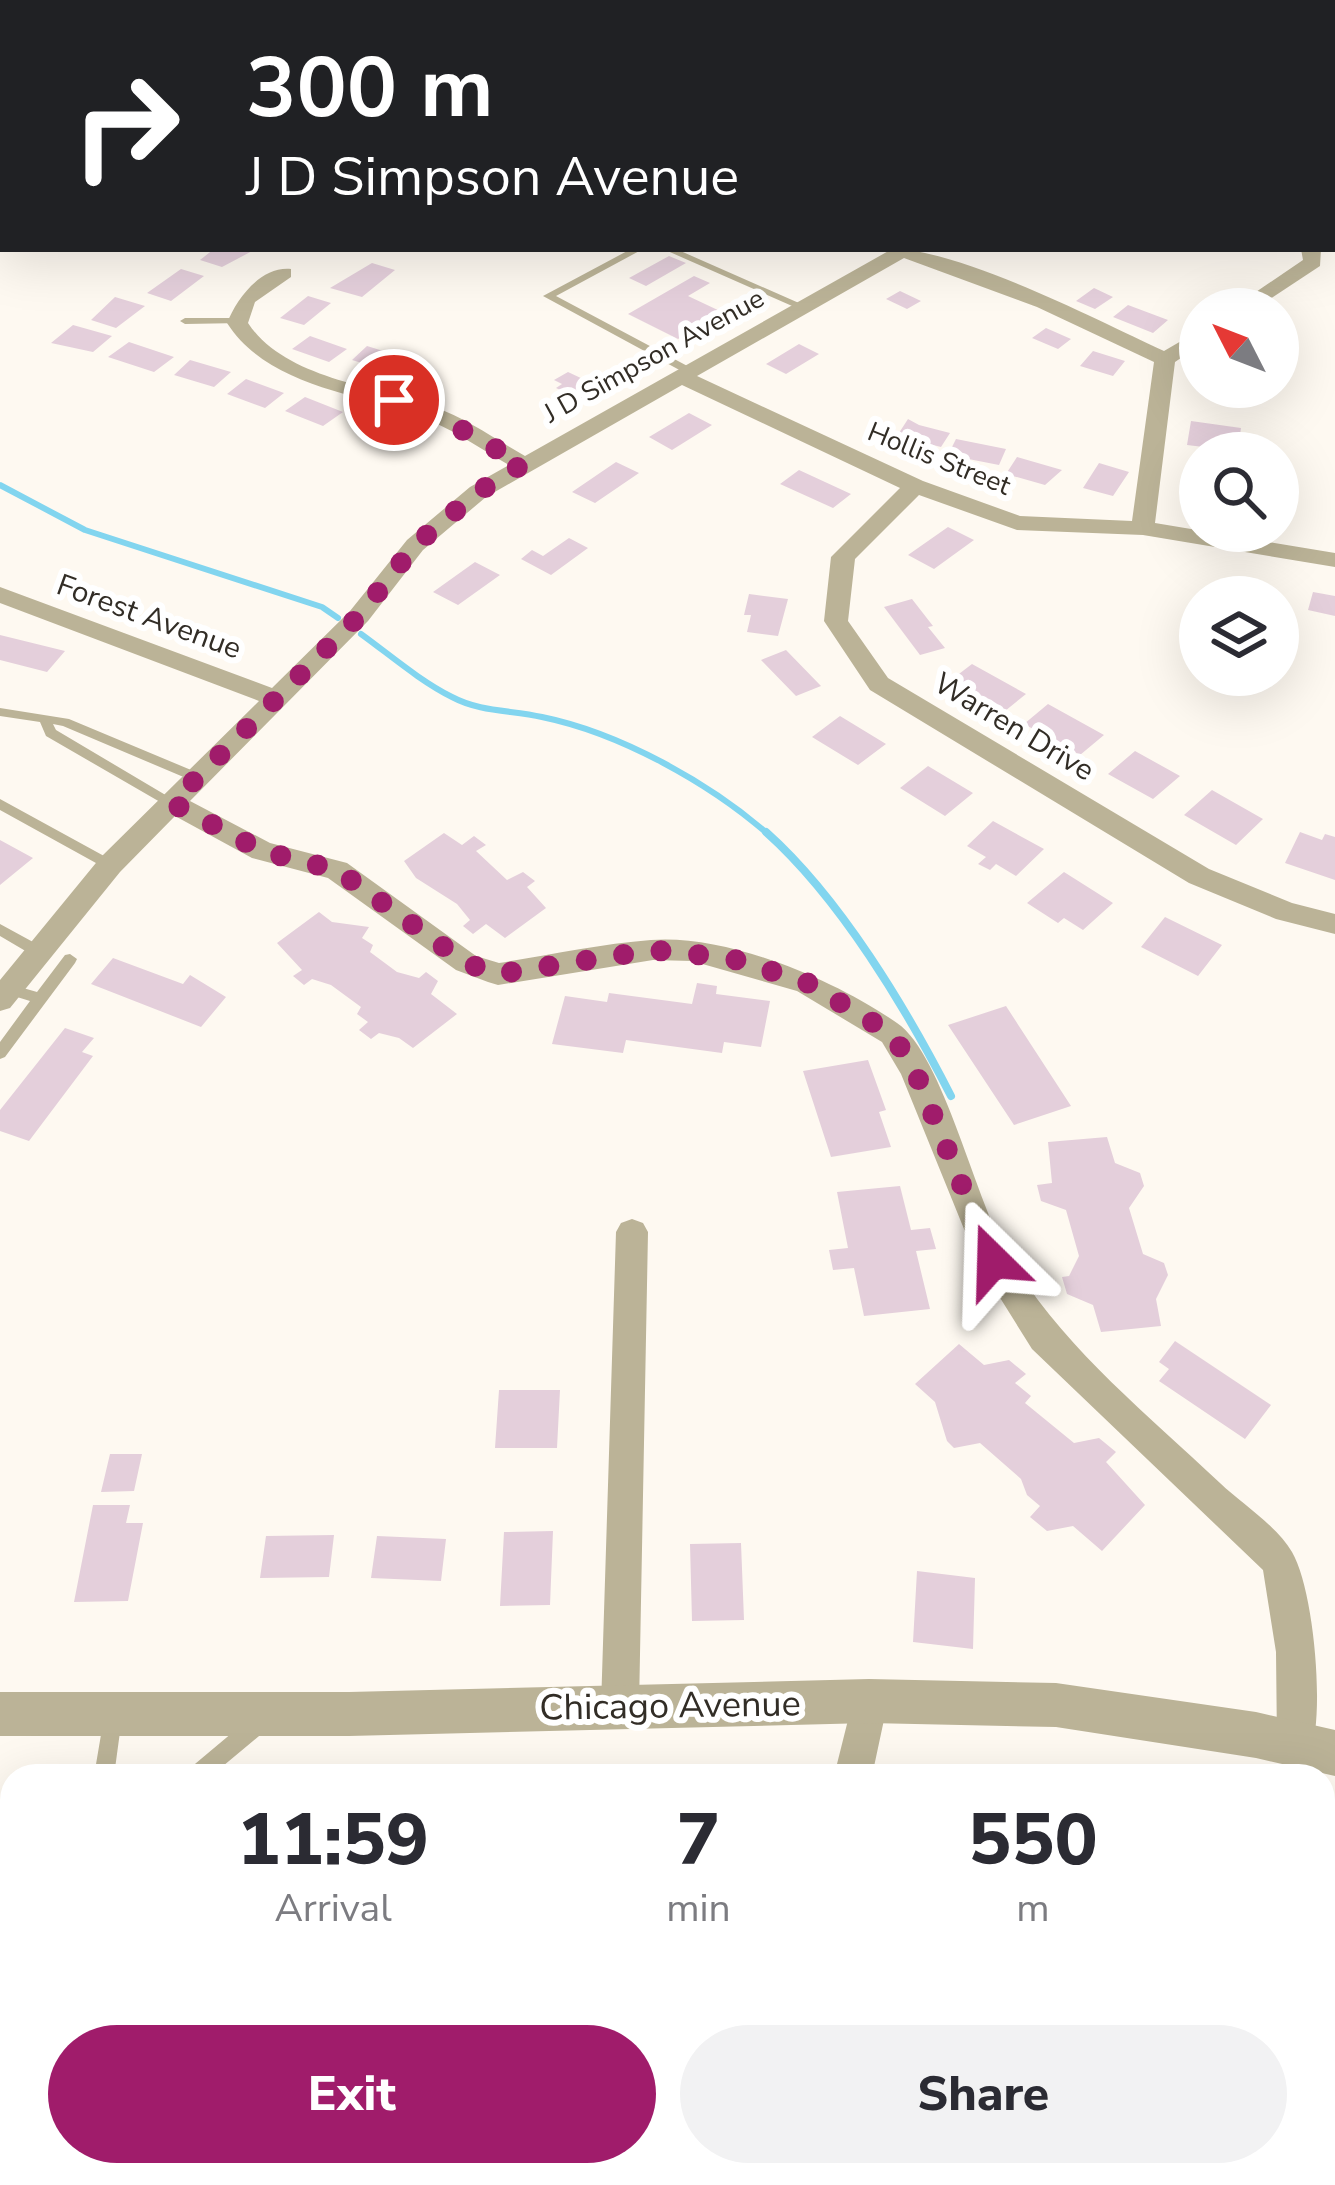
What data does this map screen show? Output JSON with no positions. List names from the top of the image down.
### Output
{
  "streets": {
    "street": [
      "J D Simpson Avenue",
      "Hollis Street",
      "Forest Avenue",
      "Warren Drive",
      "Chicago Avenue"
    ]
  },
  "crossings": [
    ["J D Simpson Avenue", "Hollis Street"],
    ["J D Simpson Avenue", "Forest Avenue"],
    ["Hollis Street", "Warren Drive"]
  ],
  "north": "top left",
  "page": {
    "turn": ["300 m", "J D Simpson Avenue"],
    "eta": [
      "11:59",
      "Arrival",
      "7",
      "min",
      "550",
      "m"
    ],
    "buttons": ["Exit", "Share"]
  }
}
